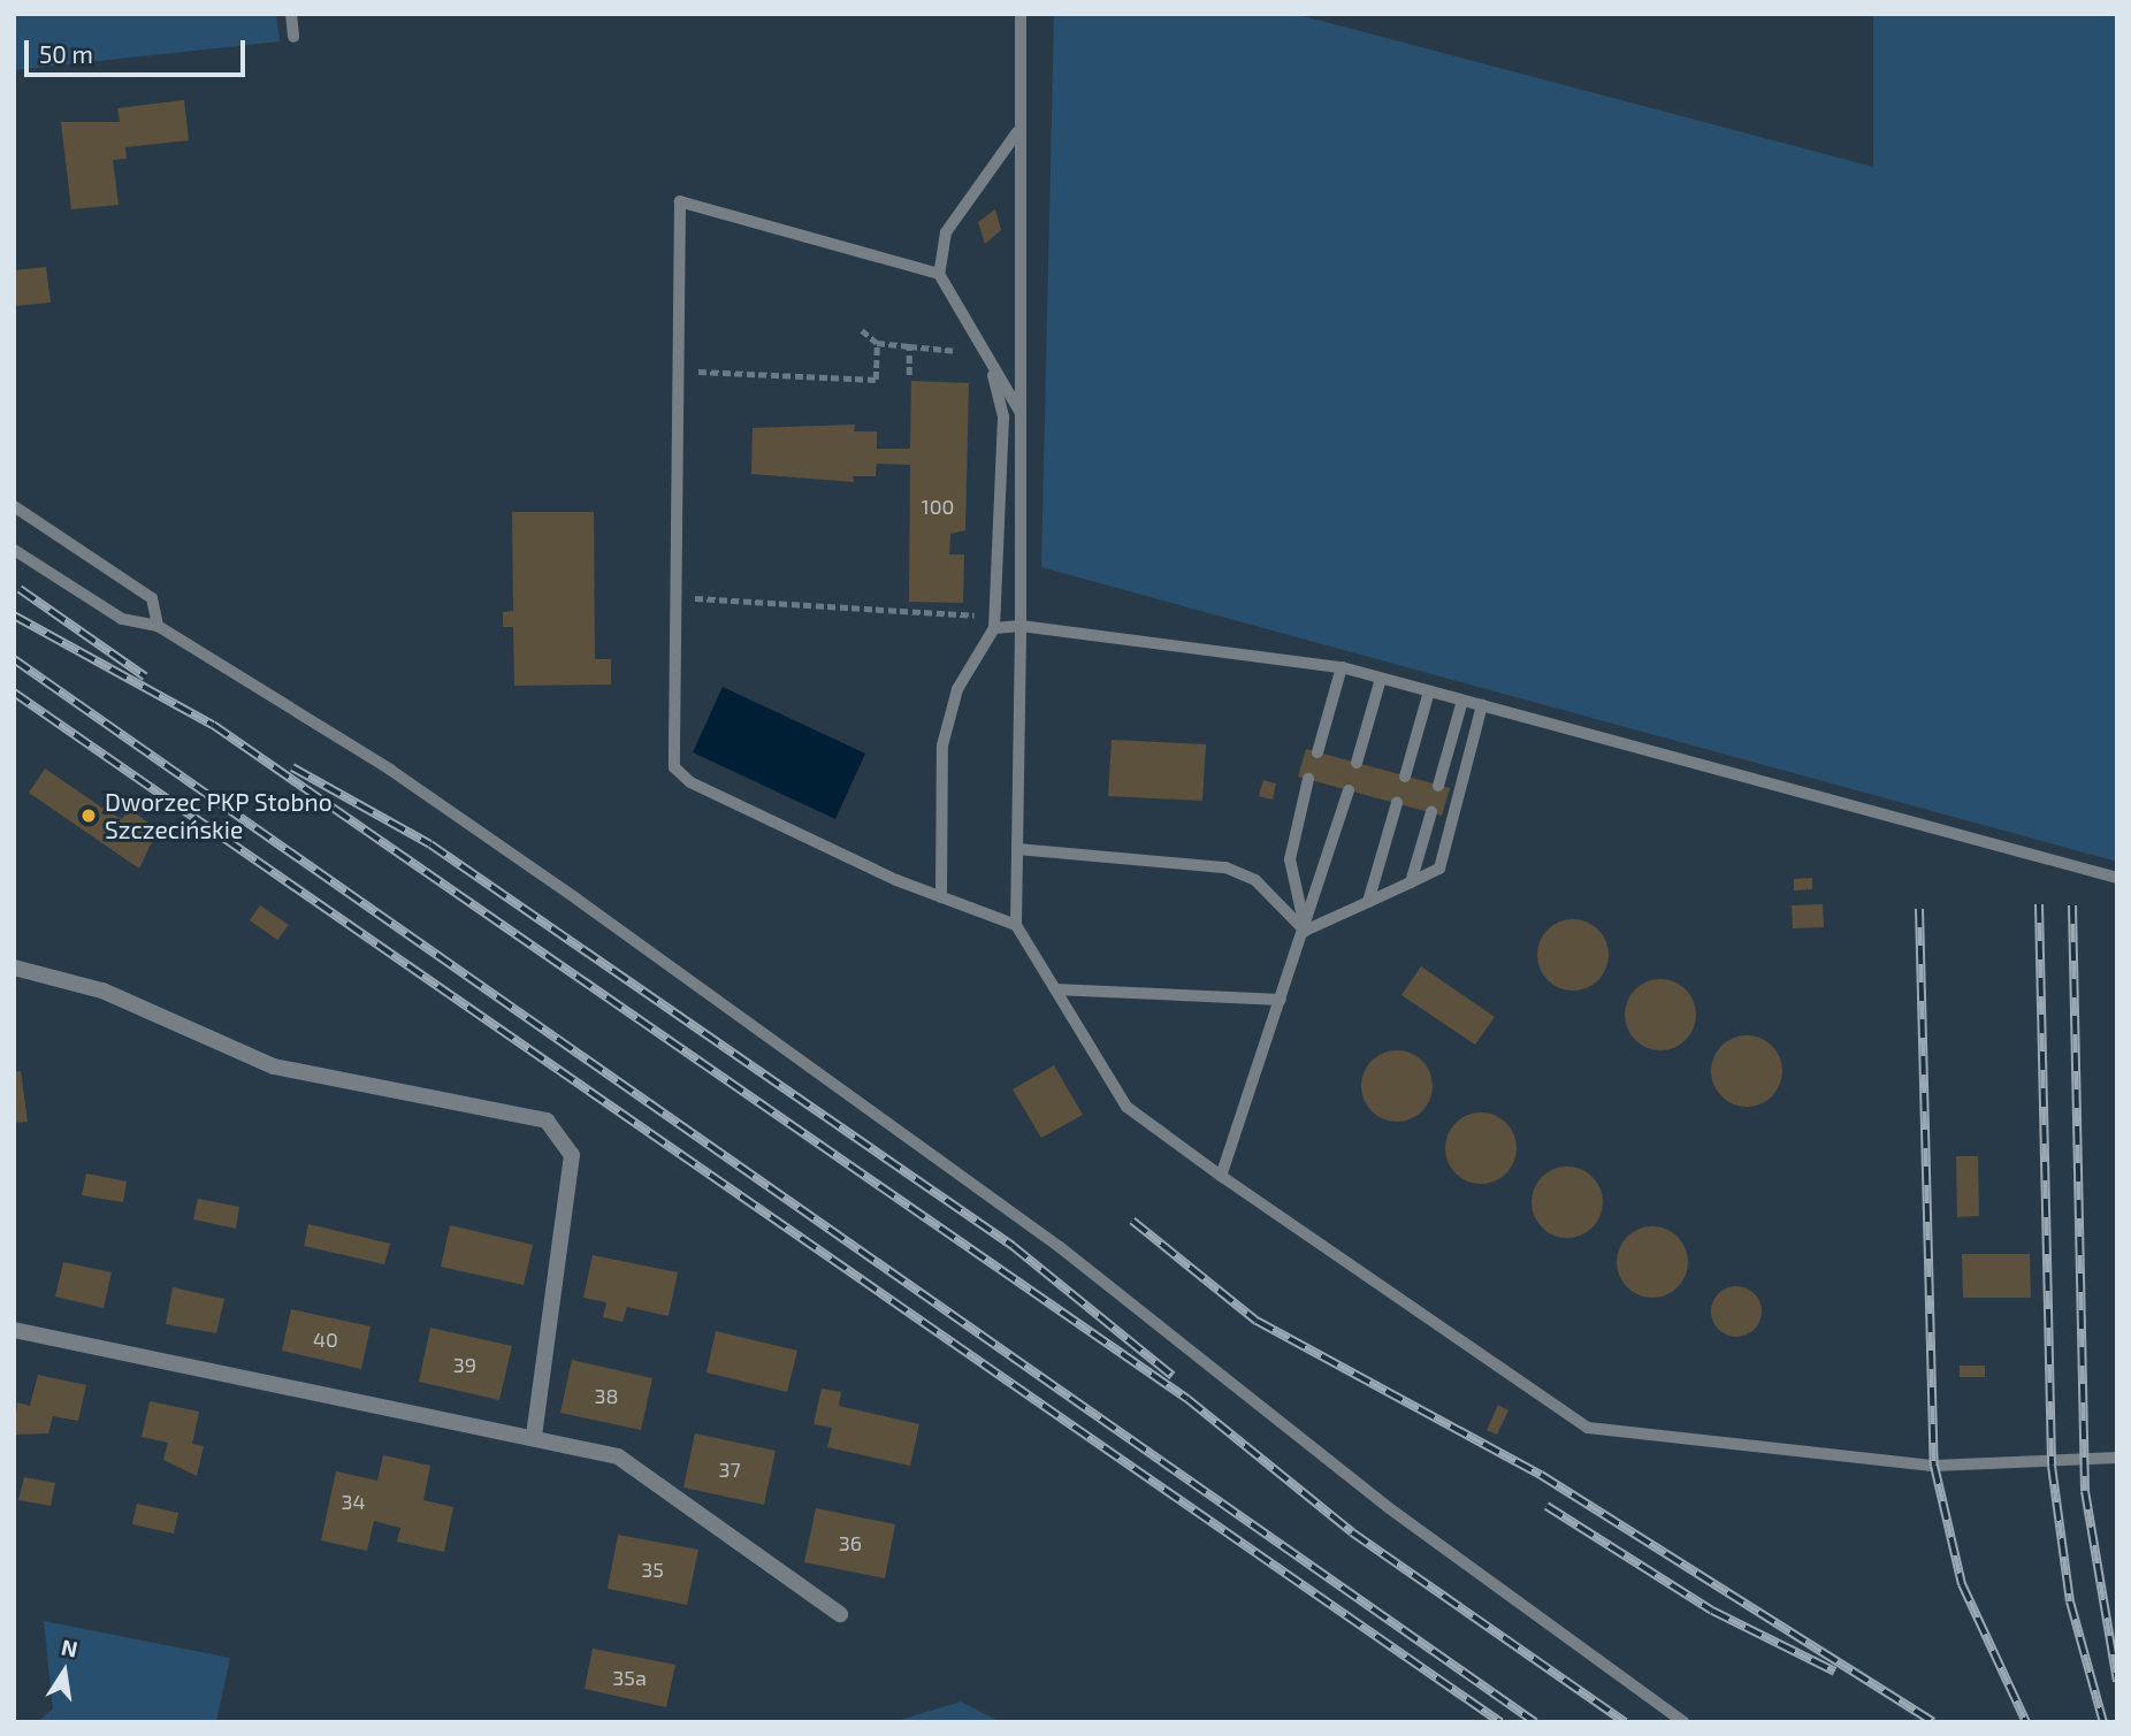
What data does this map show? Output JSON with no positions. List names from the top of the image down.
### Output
{
  "places": ["Dworzec PKP Stobno Szczecińskie"],
  "house_numbers": [
    "100",
    "40",
    "39",
    "38",
    "37",
    "34",
    "36",
    "35",
    "35a"
  ],
  "scale_bar": "50 m",
  "north": "top"
}
